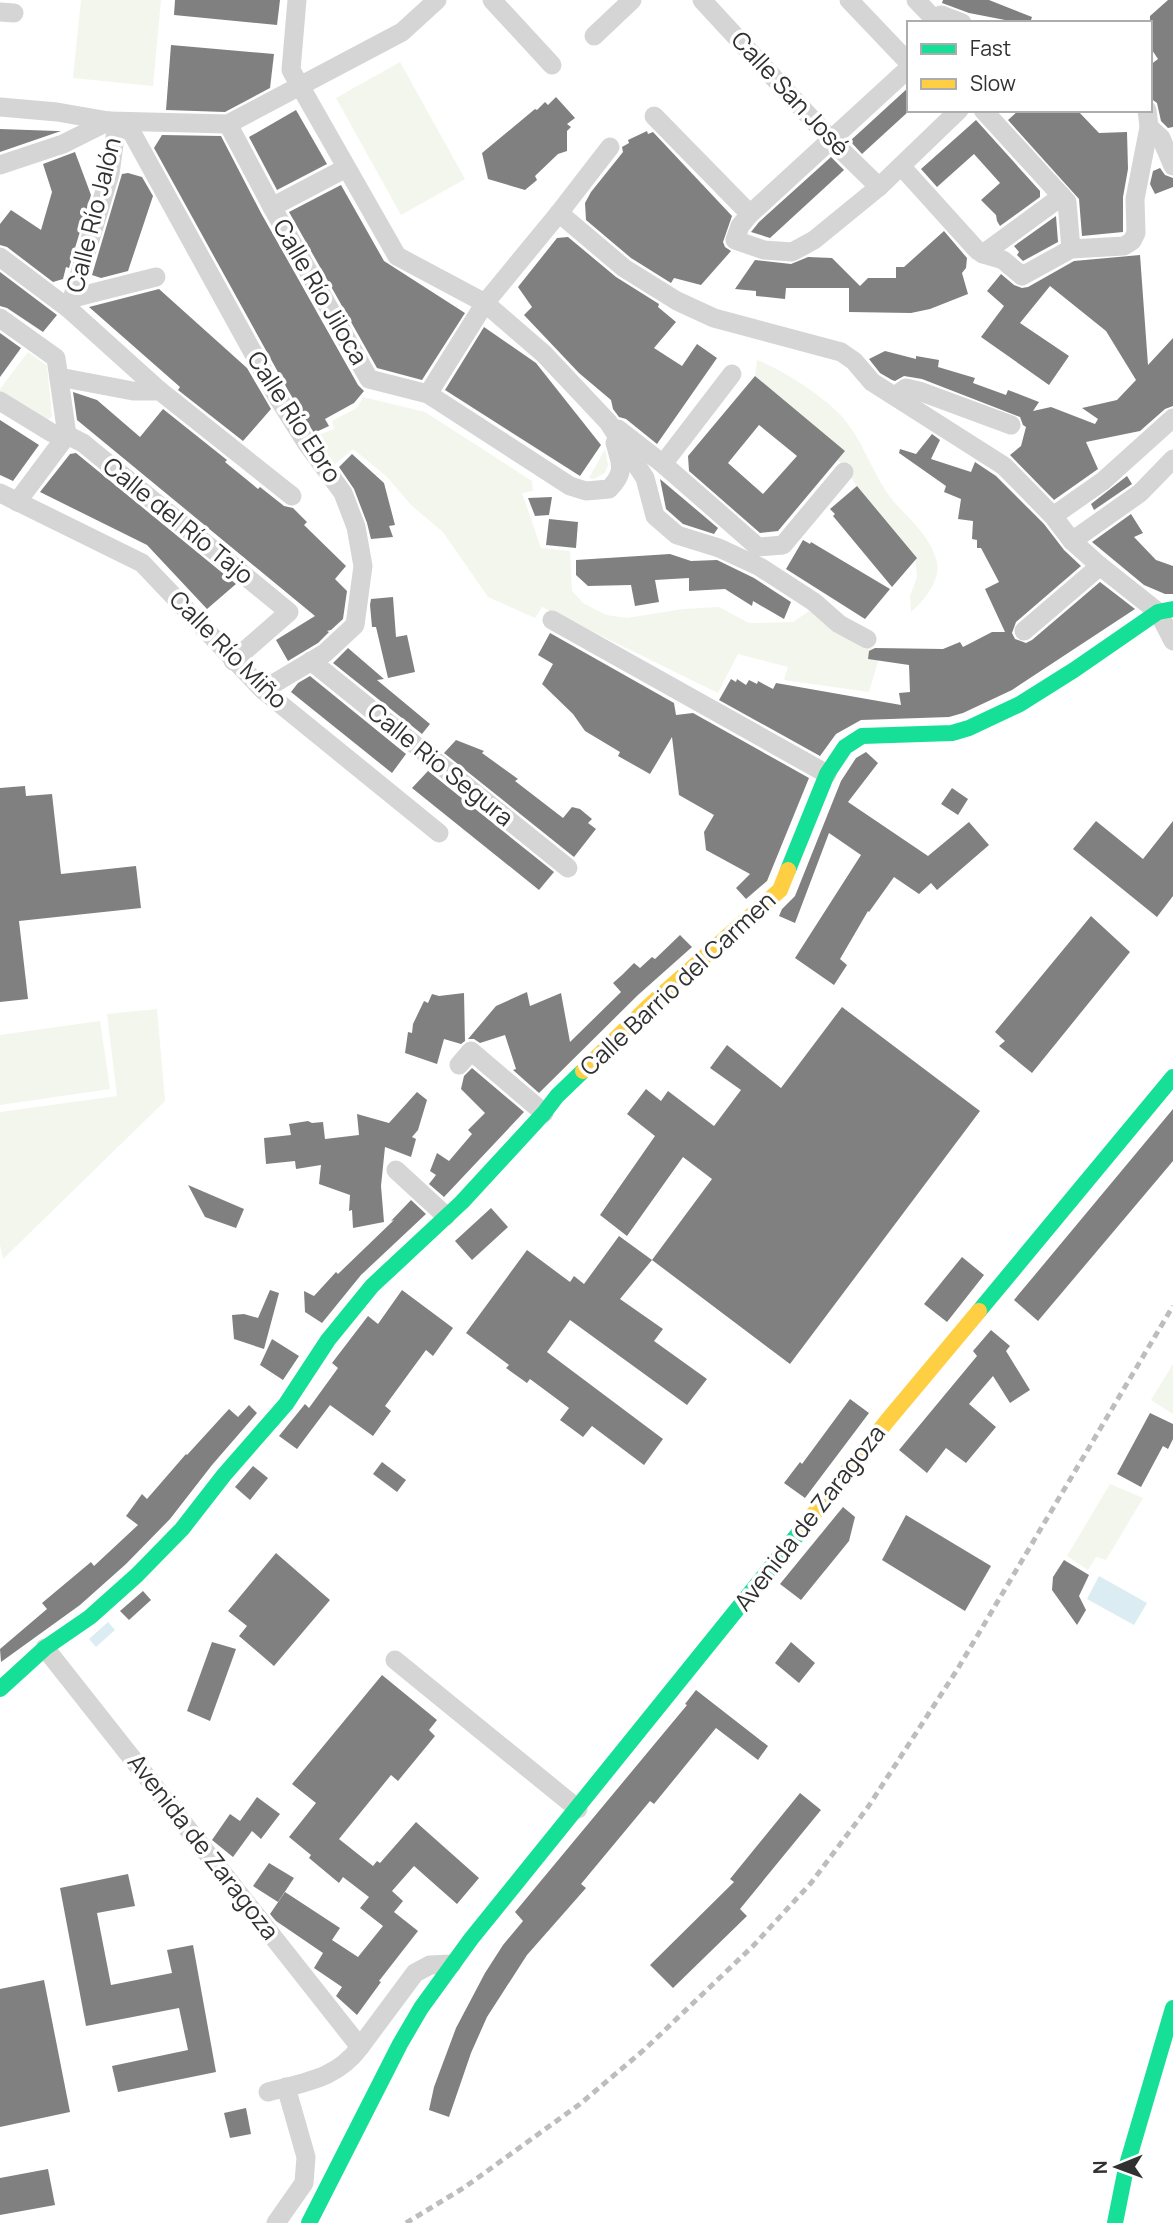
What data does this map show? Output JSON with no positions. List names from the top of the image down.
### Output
{
  "streets": {
    "main road": ["Calle Barrio del Carmen", "Avenida de Zaragoza"],
    "street": [
      "Calle San José",
      "Calle Río Jalón",
      "Calle Río Jiloca",
      "Calle Río Ebro",
      "Calle del Río Tajo",
      "Calle Río Miño",
      "Calle Rio Segura"
    ]
  },
  "crossings": [
    ["Calle Río Jalón", "Calle Río Ebro"],
    ["Calle Río Ebro", "Calle Río Miño"],
    ["Calle Río Ebro", "Calle Rio Segura"],
    ["Calle del Río Tajo", "Calle Río Miño"],
    ["Calle Barrio del Carmen", "Avenida de Zaragoza"]
  ],
  "legend": ["Fast", "Slow"],
  "north": "left"
}
